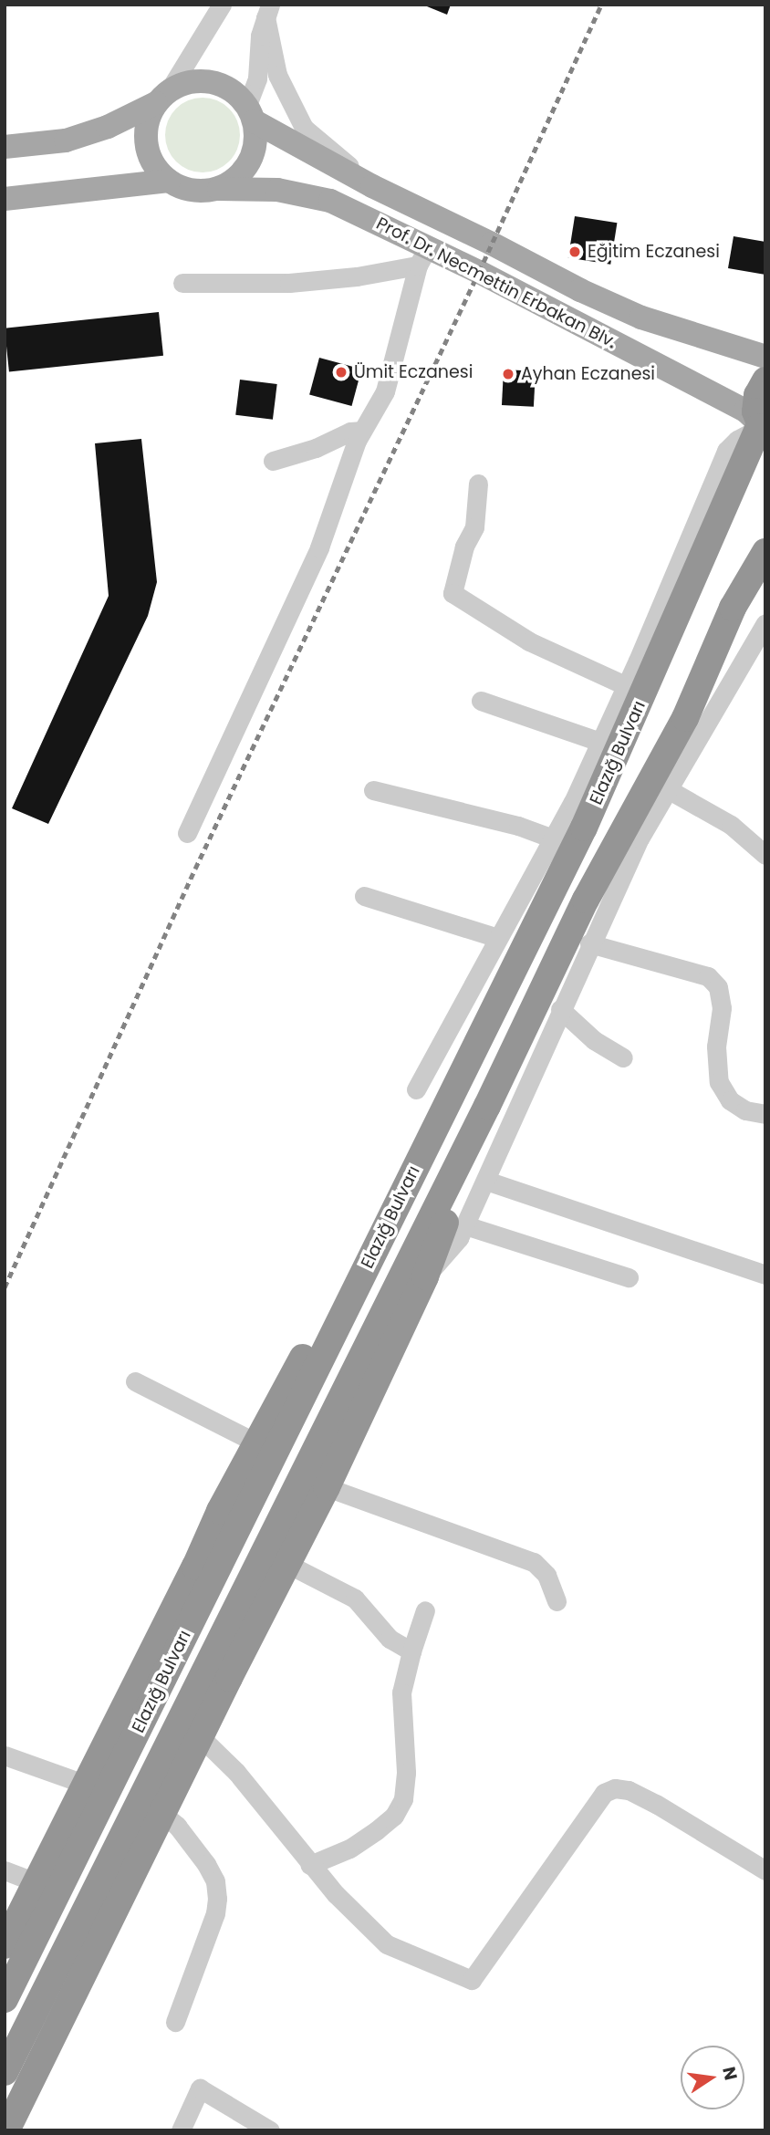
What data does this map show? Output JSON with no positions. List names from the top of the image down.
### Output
{
  "streets": {
    "highway": ["Elazığ Bulvarı"],
    "main road": ["Prof. Dr. Necmettin Erbakan Blv."]
  },
  "crossings": [
    ["Prof. Dr. Necmettin Erbakan Blv.", "Elazığ Bulvarı"]
  ],
  "places": ["Eğitim Eczanesi", "Ümit Eczanesi", "Ayhan Eczanesi"],
  "north": "right"
}
